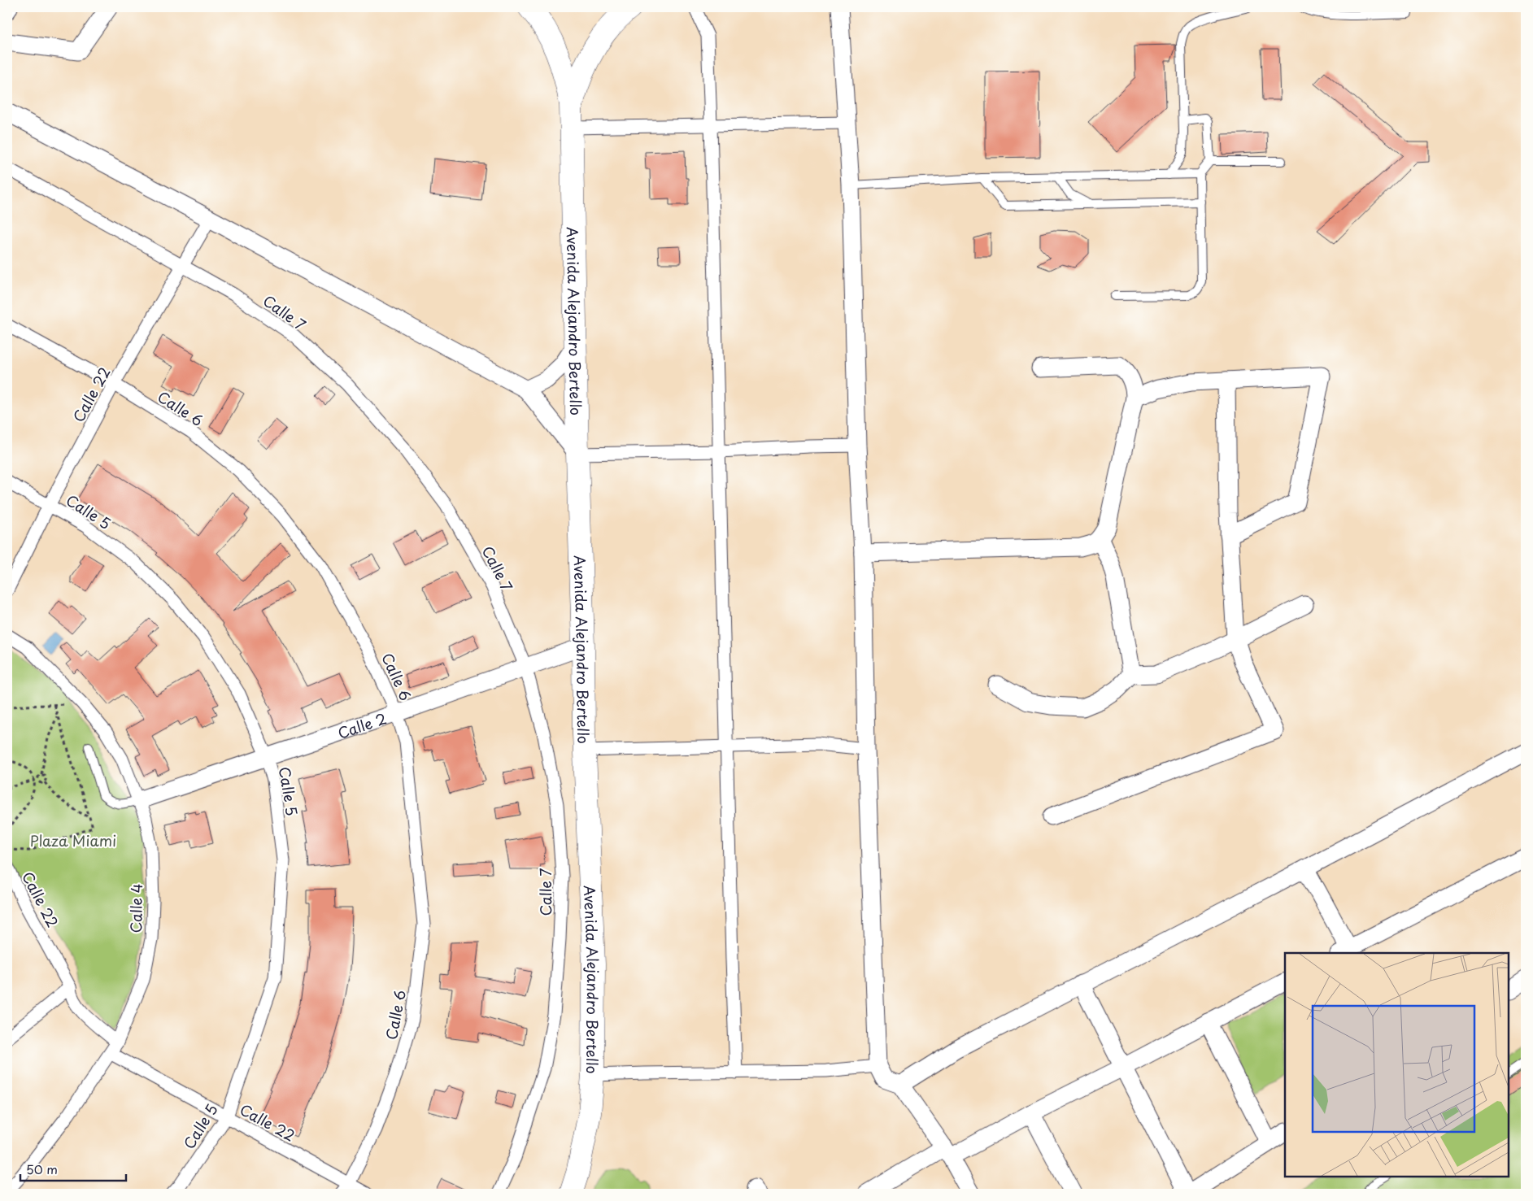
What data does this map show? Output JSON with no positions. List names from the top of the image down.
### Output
{
  "streets": {
    "main road": ["Avenida Alejandro Bertello"],
    "street": [
      "Calle 7",
      "Calle 22",
      "Calle 6",
      "Calle 5",
      "Calle 2",
      "Calle 4"
    ]
  },
  "crossings": [
    ["Calle 7", "Calle 22"],
    ["Calle 7", "Calle 2"],
    ["Avenida Alejandro Bertello", "Calle 2"],
    ["Calle 22", "Calle 6"],
    ["Calle 22", "Calle 5"],
    ["Calle 22", "Calle 4"],
    ["Calle 6", "Calle 2"],
    ["Calle 5", "Calle 2"],
    ["Calle 2", "Calle 4"]
  ],
  "parks": ["Plaza Miami"],
  "scale_bar": "50 m"
}
